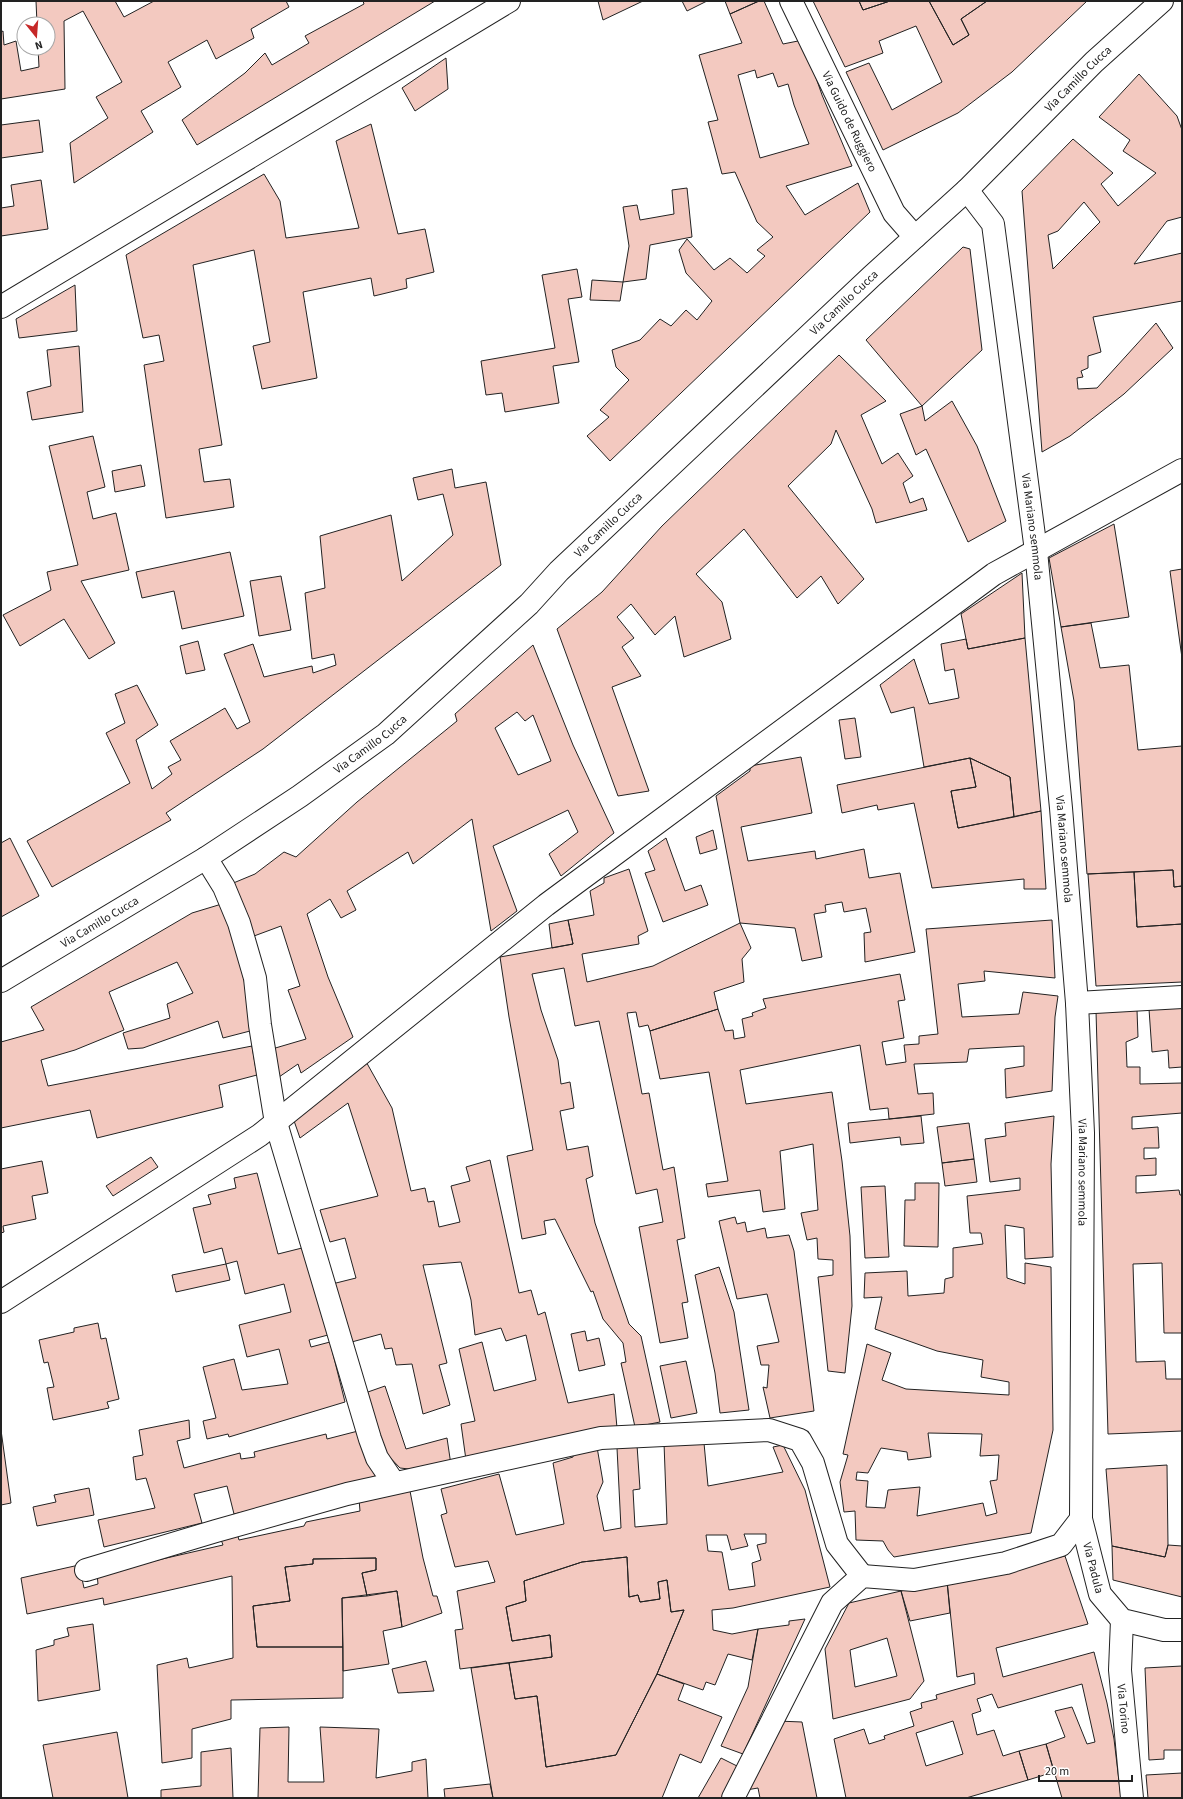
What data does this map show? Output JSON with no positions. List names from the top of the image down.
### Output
{
  "streets": {
    "street": [
      "Via Camillo Cucca",
      "Via Guido de Ruggiero",
      "Via Mariano semmola",
      "Via Padula",
      "Via Torino"
    ]
  },
  "crossings": [
    ["Via Camillo Cucca", "Via Guido de Ruggiero"],
    ["Via Camillo Cucca", "Via Mariano semmola"],
    ["Via Mariano semmola", "Via Padula"],
    ["Via Padula", "Via Torino"]
  ],
  "scale_bar": "20 m",
  "north": "bottom"
}
